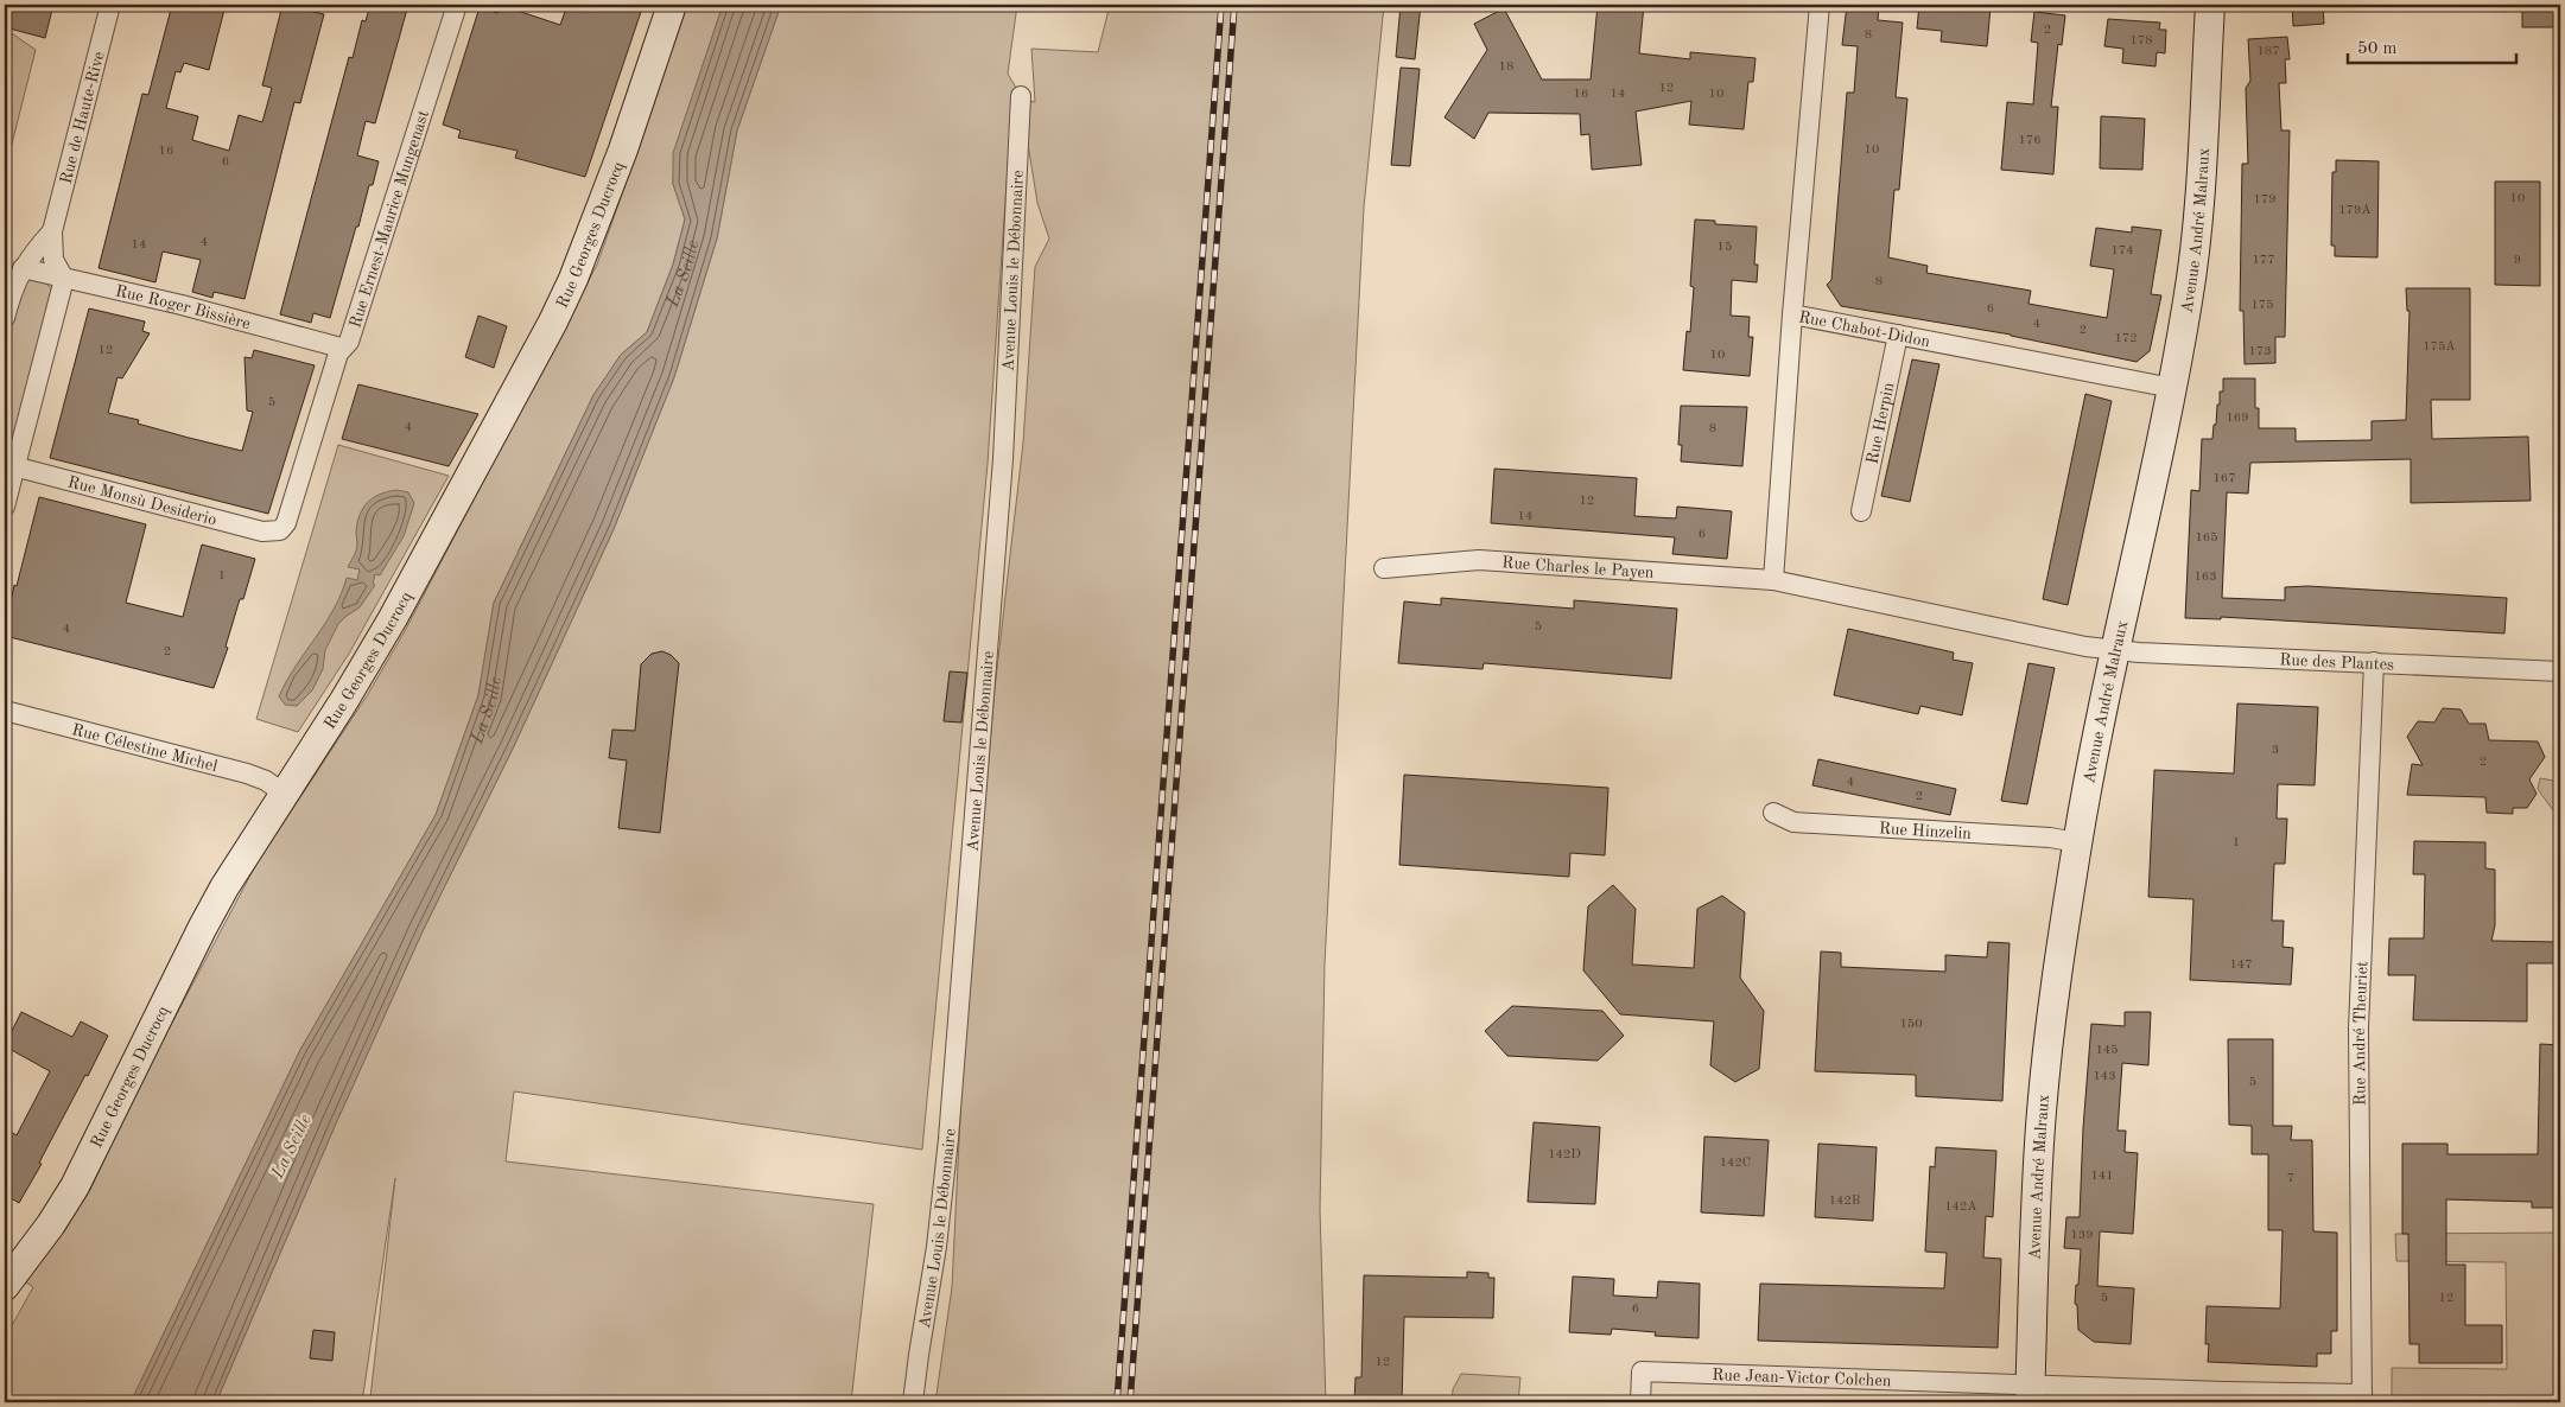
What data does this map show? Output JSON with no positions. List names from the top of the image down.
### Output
{
  "streets": {
    "street": [
      "Rue de Haute-Rive",
      "Rue Ernest-Maurice Mungenast",
      "Avenue André Malraux",
      "Rue Georges Ducrocq",
      "Avenue Louis le Débonnaire",
      "Rue Roger Bissière",
      "Rue Chabot-Didon",
      "Rue Herpin",
      "Rue Monsù Desiderio",
      "Rue Charles le Payen",
      "Rue des Plantes",
      "Rue Célestine Michel",
      "Rue Hinzelin",
      "Rue André Theuriet",
      "Rue Jean-Victor Colchen"
    ]
  },
  "crossings": [
    ["Rue de Haute-Rive", "Rue Roger Bissière"],
    ["Rue Ernest-Maurice Mungenast", "Rue Roger Bissière"],
    ["Rue Ernest-Maurice Mungenast", "Rue Monsù Desiderio"],
    ["Avenue André Malraux", "Rue Chabot-Didon"],
    ["Avenue André Malraux", "Rue Charles le Payen"],
    ["Avenue André Malraux", "Rue des Plantes"],
    ["Avenue André Malraux", "Rue Hinzelin"],
    ["Avenue André Malraux", "Rue Jean-Victor Colchen"],
    ["Rue Georges Ducrocq", "Rue Célestine Michel"],
    ["Rue Chabot-Didon", "Rue Herpin"],
    ["Rue Charles le Payen", "Rue des Plantes"],
    ["Rue des Plantes", "Rue André Theuriet"]
  ],
  "water": ["La Seille"],
  "house_numbers": [
    "2",
    "8",
    "178",
    "187",
    "18",
    "12",
    "16",
    "14",
    "10",
    "176",
    "10",
    "16",
    "6",
    "10",
    "179",
    "179A",
    "4",
    "14",
    "15",
    "174",
    "177",
    "9",
    "8",
    "175",
    "6",
    "4",
    "2",
    "172",
    "175A",
    "12",
    "173",
    "10",
    "5",
    "169",
    "4",
    "8",
    "167",
    "12",
    "14",
    "6",
    "165",
    "1",
    "163",
    "5",
    "4",
    "2",
    "3",
    "2",
    "4",
    "2",
    "1",
    "147",
    "150",
    "145",
    "143",
    "5",
    "142D",
    "142C",
    "141",
    "7",
    "142B",
    "142A",
    "139",
    "5",
    "12",
    "6",
    "12"
  ],
  "scale_bar": "50 m"
}
